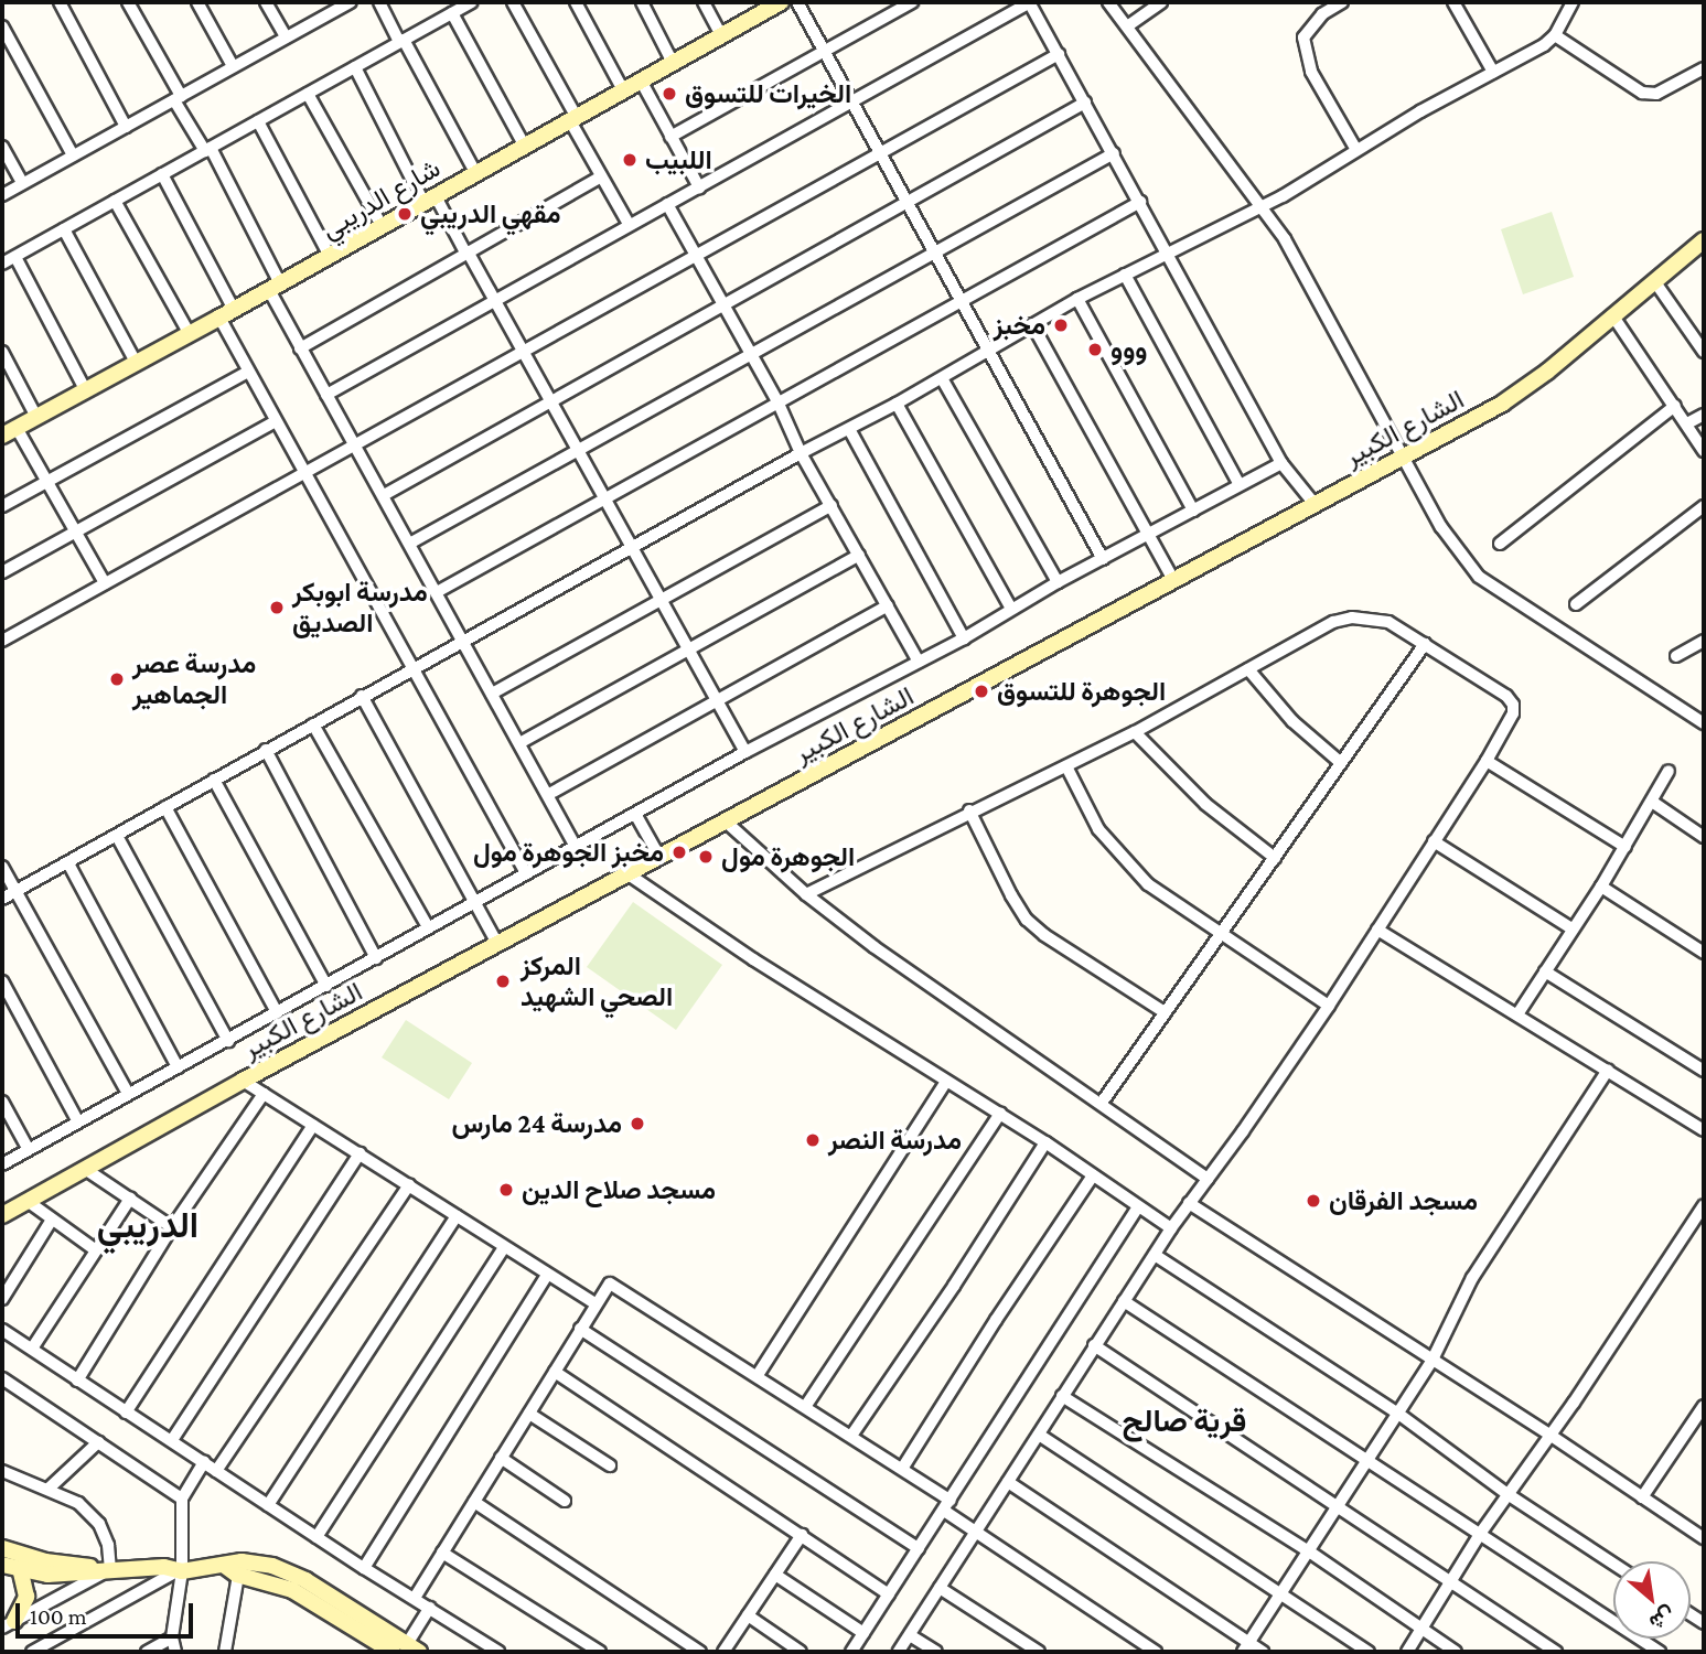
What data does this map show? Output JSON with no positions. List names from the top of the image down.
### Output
{
  "streets": {
    "street": ["شارع الدريبي", "الشارع الكبير"]
  },
  "districts": ["الدريبي", "قرية صالح"],
  "places": [
    "الخيرات للتسوق",
    "اللبيب",
    "مقهي الدريبي",
    "مخبز",
    "ووو",
    "مدرسة ابوبكر الصديق",
    "مدرسة عصر الجماهير",
    "الجوهرة للتسوق",
    "مخبز الجوهرة مول",
    "الجوهرة مول",
    "المركز الصحي الشهيد",
    "مدرسة 24 مارس",
    "مدرسة النصر",
    "مسجد صلاح الدين",
    "مسجد الفرقان"
  ],
  "scale_bar": "100 m",
  "north": "bottom right"
}
